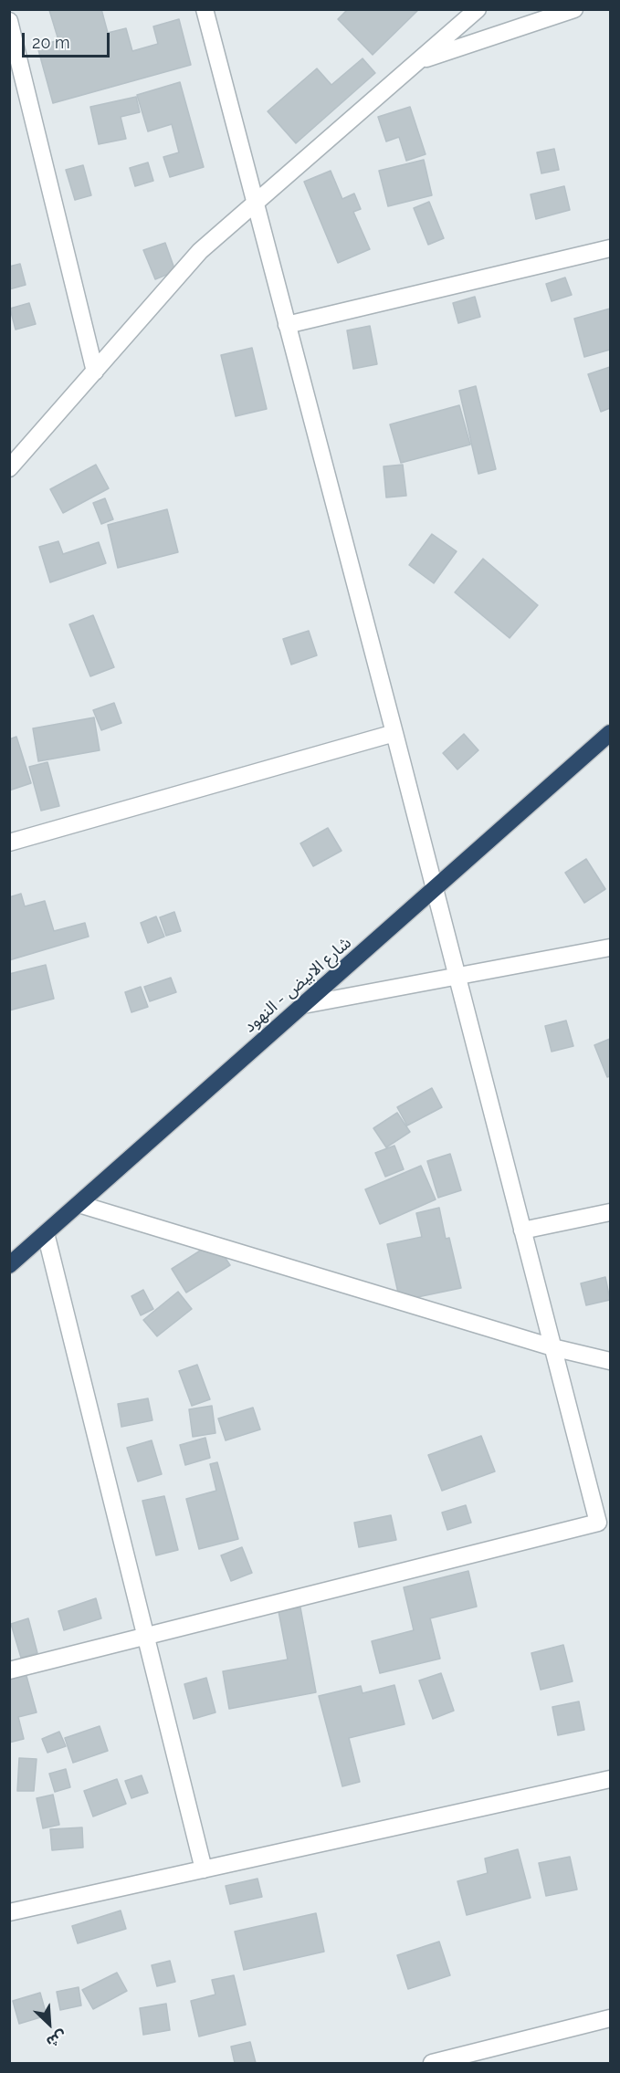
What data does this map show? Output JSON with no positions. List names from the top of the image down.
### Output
{
  "streets": {
    "highway": ["شارع الابيض - النهود"]
  },
  "scale_bar": "20 m",
  "north": "bottom right"
}
